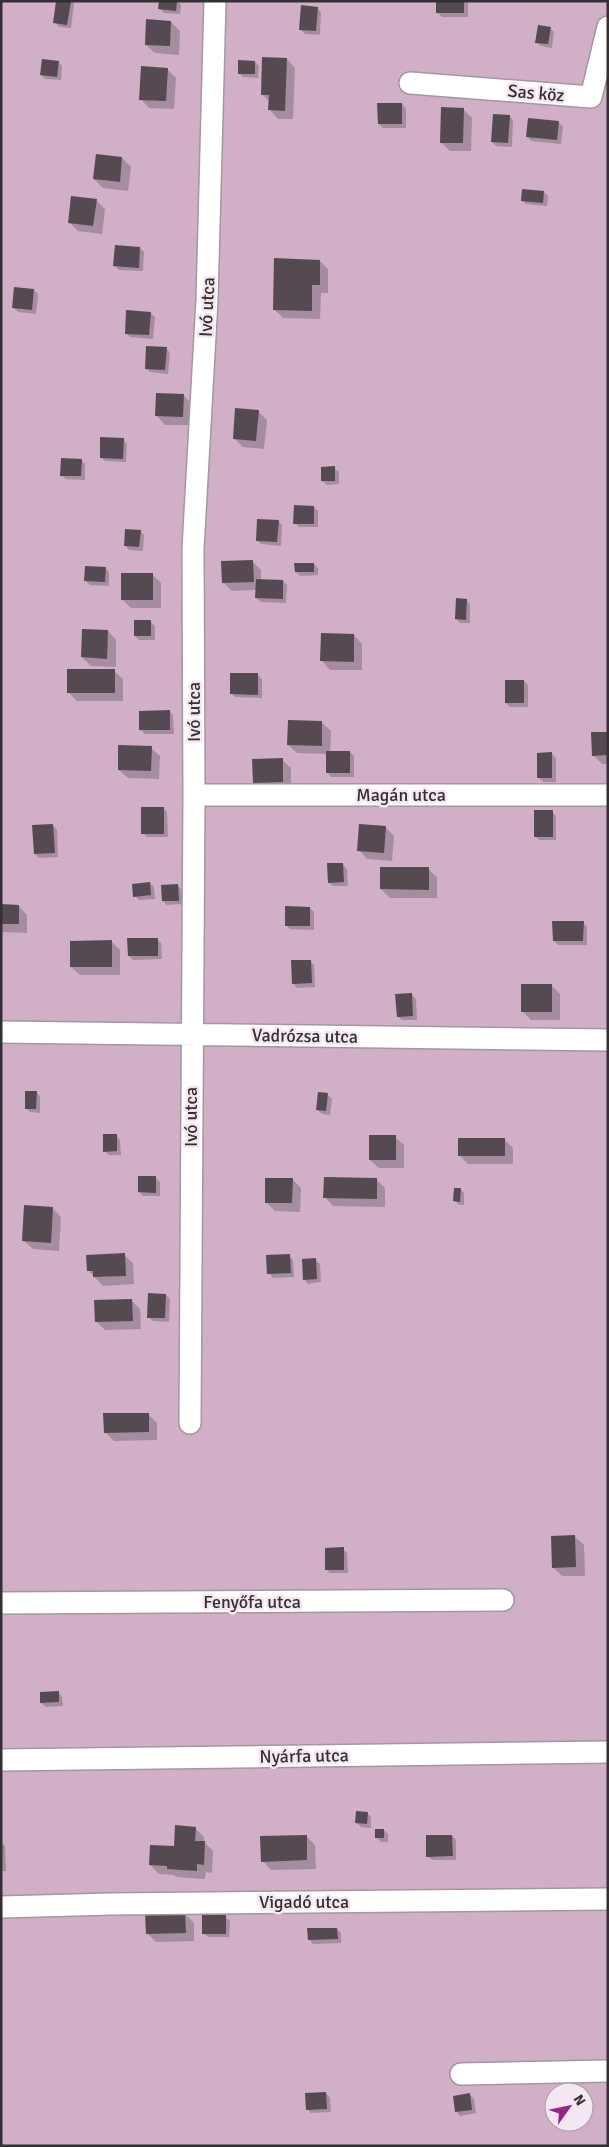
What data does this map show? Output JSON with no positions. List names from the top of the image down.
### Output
{
  "streets": {
    "street": [
      "Sas köz",
      "Ivó utca",
      "Magán utca",
      "Vadrózsa utca",
      "Fenyőfa utca",
      "Nyárfa utca",
      "Vigadó utca"
    ]
  },
  "crossings": [
    ["Ivó utca", "Magán utca"],
    ["Ivó utca", "Vadrózsa utca"]
  ],
  "north": "top right"
}
